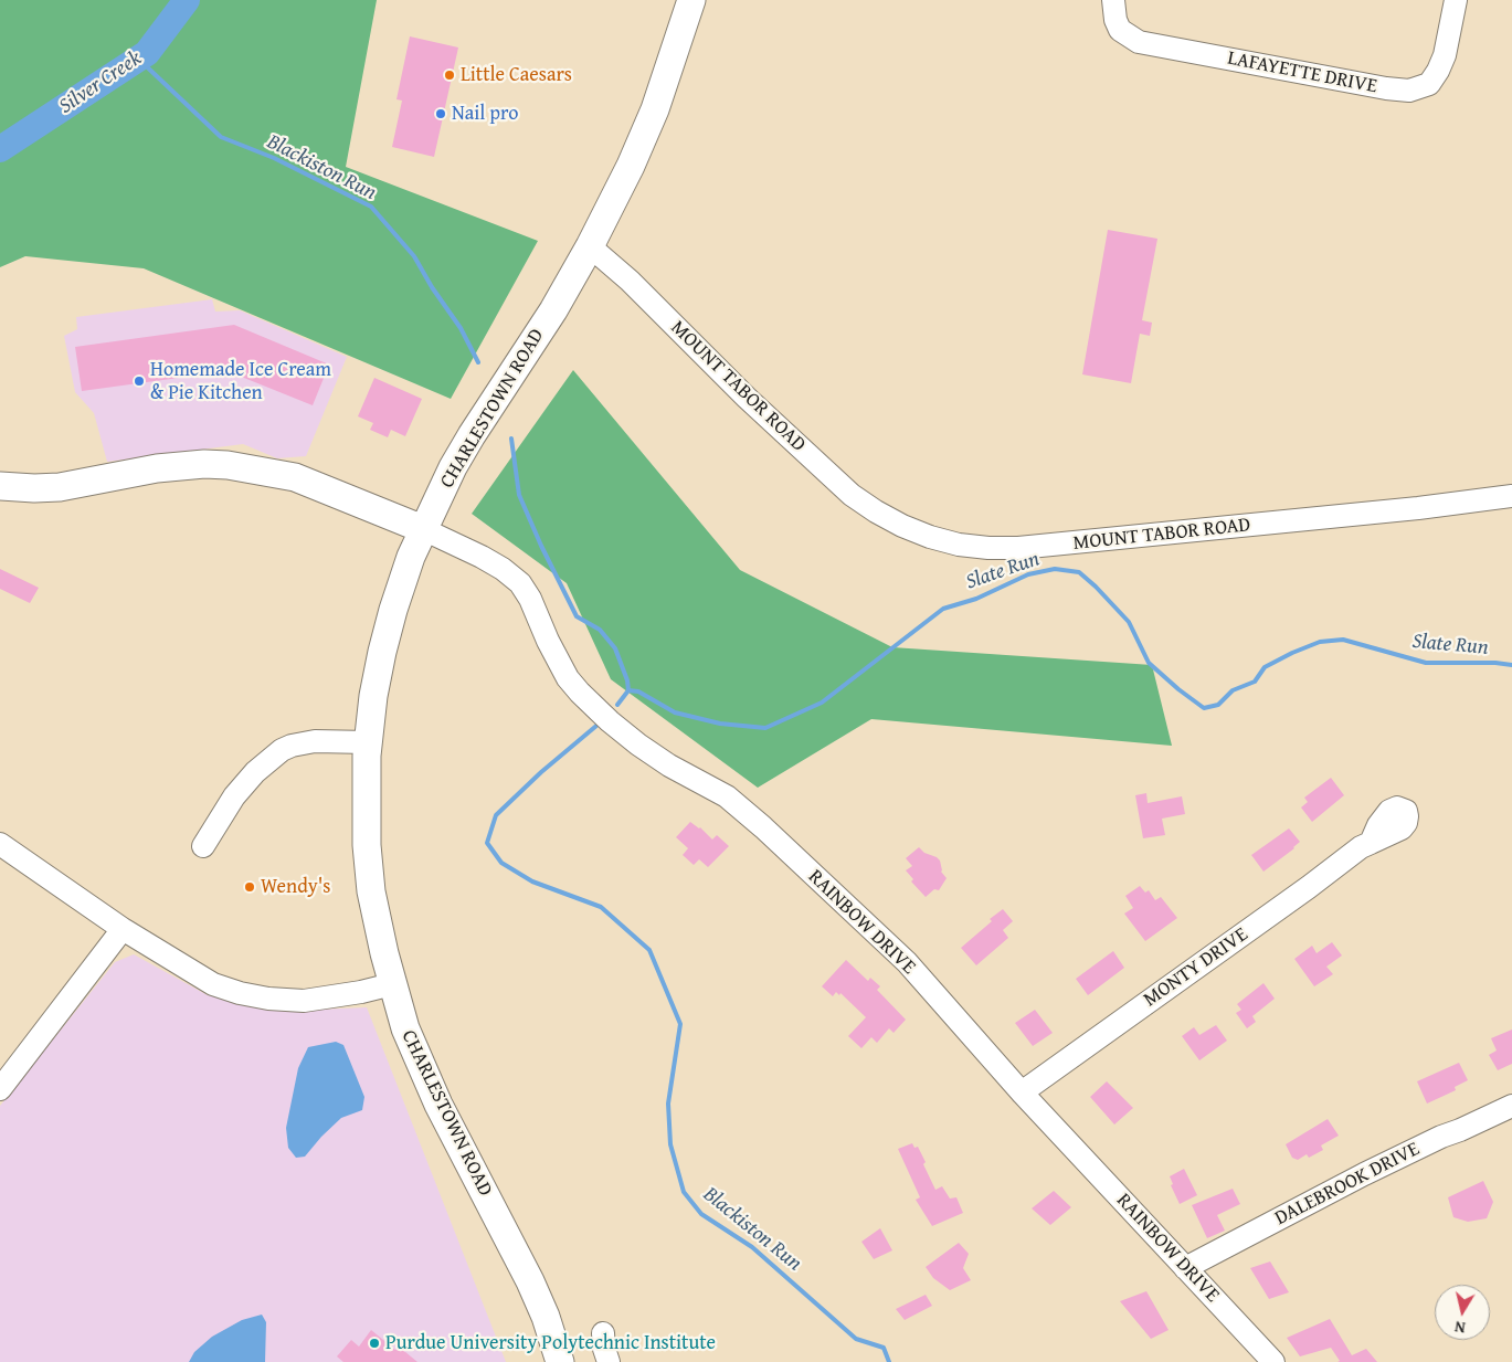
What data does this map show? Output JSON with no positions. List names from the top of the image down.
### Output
{
  "streets": {
    "main road": ["CHARLESTOWN ROAD"],
    "street": [
      "LAFAYETTE DRIVE",
      "MOUNT TABOR ROAD",
      "RAINBOW DRIVE",
      "MONTY DRIVE",
      "DALEBROOK DRIVE"
    ]
  },
  "crossings": [
    ["MOUNT TABOR ROAD", "CHARLESTOWN ROAD"],
    ["CHARLESTOWN ROAD", "RAINBOW DRIVE"],
    ["RAINBOW DRIVE", "MONTY DRIVE"],
    ["RAINBOW DRIVE", "DALEBROOK DRIVE"]
  ],
  "water": ["Silver Creek", "Blackiston Run", "Slate Run"],
  "places": [
    "Little Caesars",
    "Nail pro",
    "Homemade Ice Cream & Pie Kitchen",
    "Wendy's",
    "Purdue University Polytechnic Institute"
  ],
  "north": "bottom"
}
